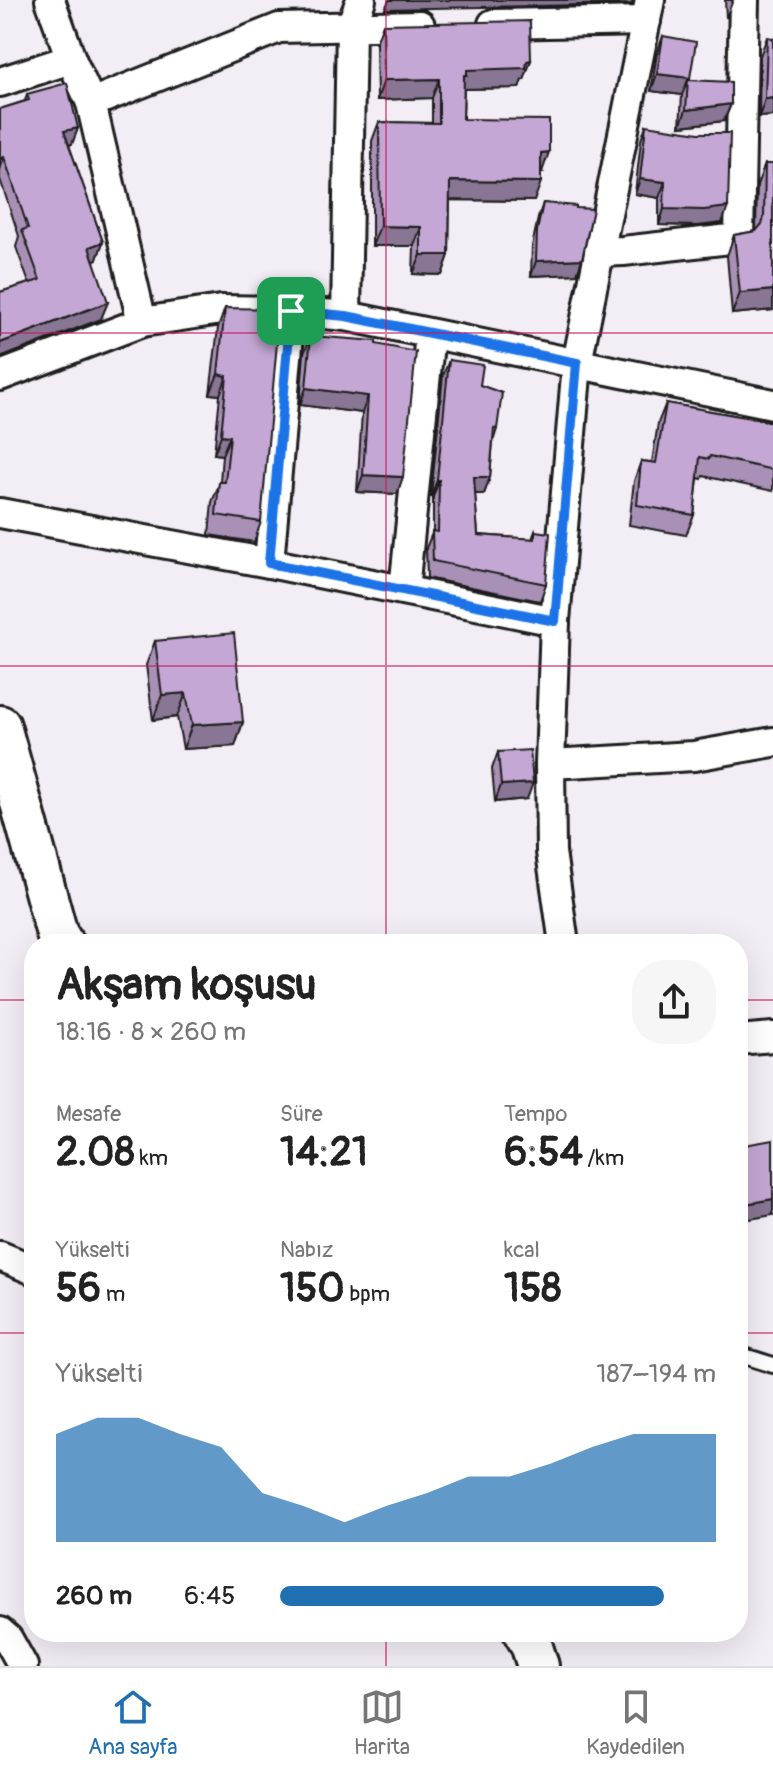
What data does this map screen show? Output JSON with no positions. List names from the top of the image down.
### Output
{
  "page": {
    "heading": ["Akşam koşusu", "18:16 · 8 × 260 m"],
    "stats": [
      ["Mesafe", "2.08 km"],
      ["Süre", "14:21"],
      ["Tempo", "6:54 /km"],
      ["Yükselti", "56 m"],
      ["Nabız", "150 bpm"],
      ["kcal", "158"]
    ],
    "chart": ["Yükselti", "187–194 m"],
    "list": [
      {
        "name": "260 m",
        "note": "6:45"
      }
    ],
    "tabs": ["Ana sayfa", "Harita", "Kaydedilen"]
  }
}
